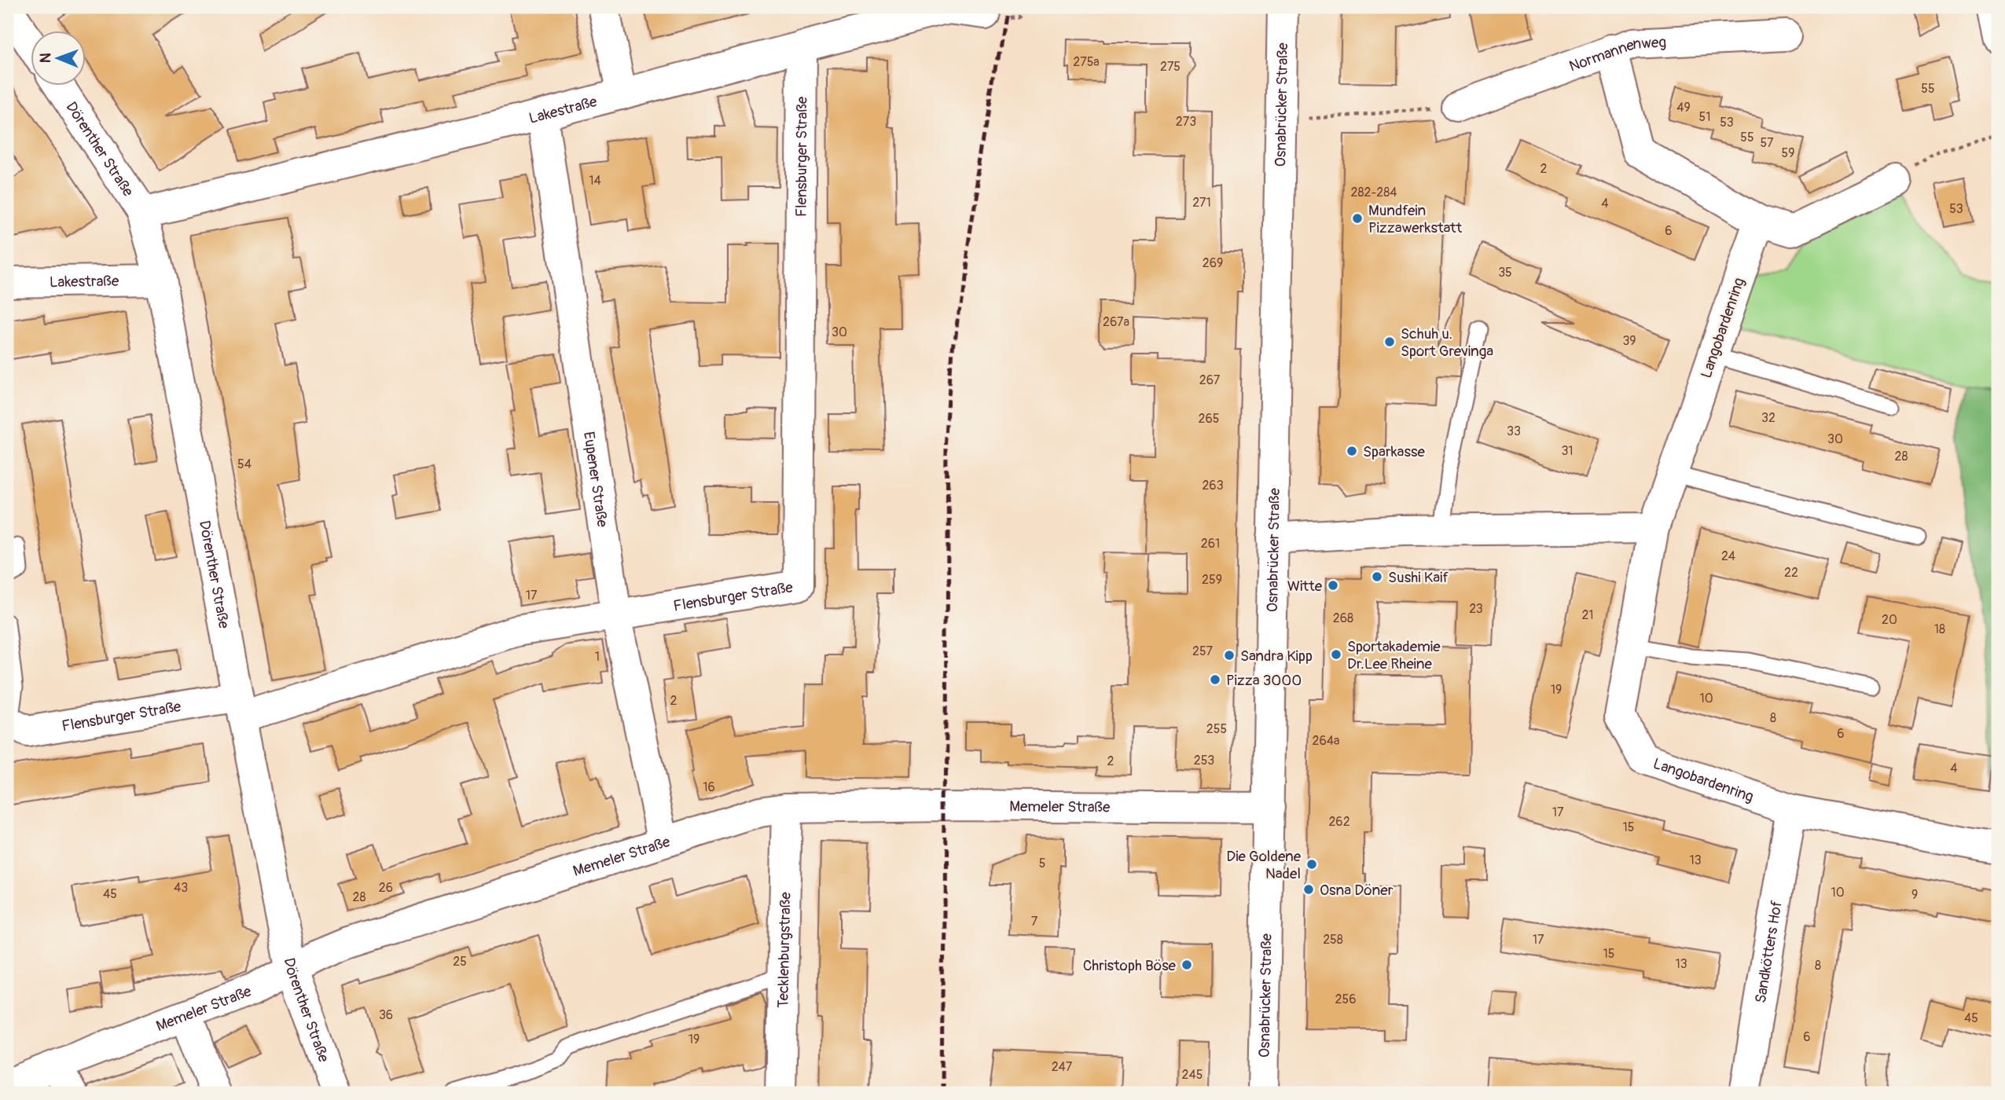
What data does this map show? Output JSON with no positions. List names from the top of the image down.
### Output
{
  "streets": {
    "street": [
      "Normannenweg",
      "Osnabrücker Straße",
      "Lakestraße",
      "Dörenther Straße",
      "Flensburger Straße",
      "Langobardenring",
      "Eupener Straße",
      "Memeler Straße",
      "Tecklenburgstraße",
      "Sandkötters Hof"
    ]
  },
  "crossings": [
    ["Osnabrücker Straße", "Memeler Straße"],
    ["Lakestraße", "Dörenther Straße"],
    ["Lakestraße", "Flensburger Straße"],
    ["Lakestraße", "Eupener Straße"],
    ["Dörenther Straße", "Flensburger Straße"],
    ["Dörenther Straße", "Memeler Straße"],
    ["Flensburger Straße", "Eupener Straße"],
    ["Langobardenring", "Sandkötters Hof"],
    ["Eupener Straße", "Memeler Straße"],
    ["Memeler Straße", "Tecklenburgstraße"]
  ],
  "places": [
    "Mundfein Pizzawerkstatt",
    "Schuh u. Sport Grevinga",
    "Sparkasse",
    "Sushi Kaif",
    "Witte",
    "Sportakademie Dr.Lee Rheine",
    "Sandra Kipp",
    "Pizza 3000",
    "Die Goldene Nadel",
    "Osna Döner",
    "Christoph Böse"
  ],
  "house_numbers": [
    "275a",
    "275",
    "55",
    "49",
    "51",
    "273",
    "53",
    "55",
    "57",
    "59",
    "2",
    "14",
    "282-284",
    "271",
    "4",
    "53",
    "6",
    "269",
    "35",
    "267a",
    "30",
    "39",
    "267",
    "32",
    "265",
    "33",
    "30",
    "31",
    "28",
    "54",
    "263",
    "261",
    "24",
    "22",
    "259",
    "17",
    "23",
    "21",
    "268",
    "20",
    "18",
    "257",
    "1",
    "19",
    "10",
    "2",
    "8",
    "255",
    "6",
    "264a",
    "253",
    "2",
    "4",
    "16",
    "17",
    "262",
    "15",
    "13",
    "5",
    "43",
    "26",
    "10",
    "45",
    "9",
    "28",
    "7",
    "258",
    "17",
    "15",
    "25",
    "13",
    "8",
    "256",
    "36",
    "45",
    "6",
    "19",
    "247",
    "245"
  ],
  "north": "left"
}
